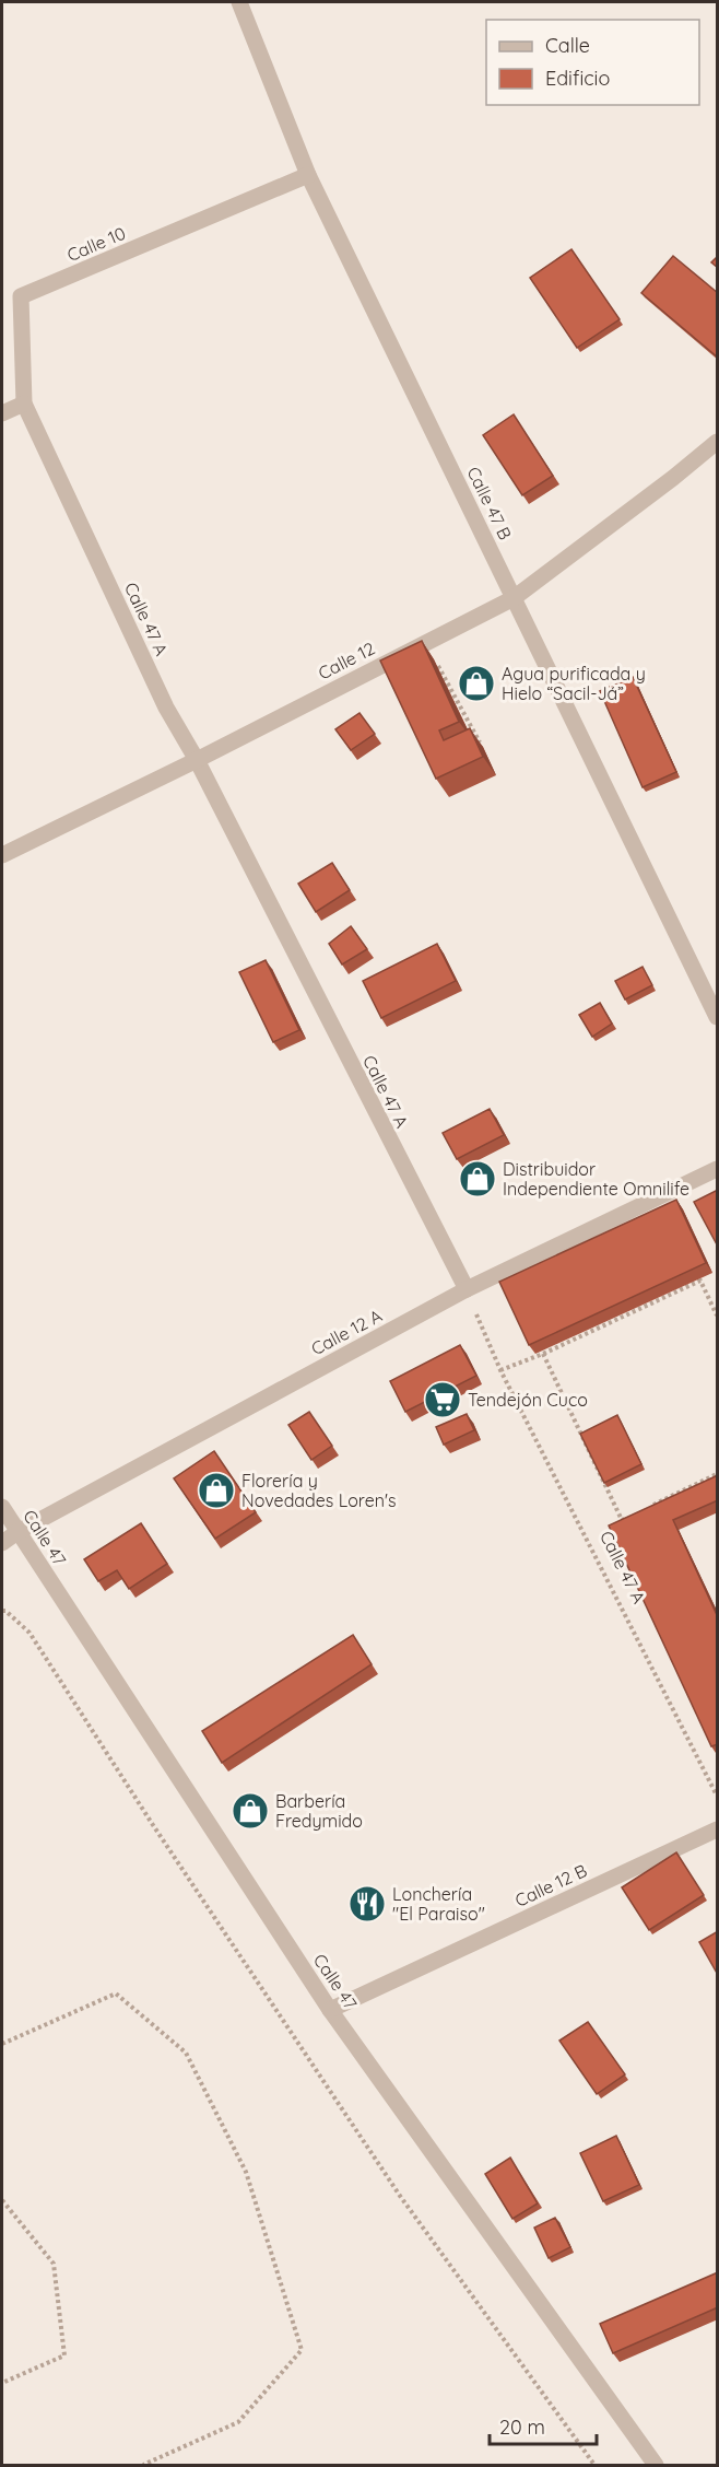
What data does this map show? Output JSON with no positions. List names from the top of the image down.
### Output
{
  "streets": {
    "street": [
      "Calle 10",
      "Calle 47 B",
      "Calle 47 A",
      "Calle 12",
      "Calle 12 A",
      "Calle 47",
      "Calle 12 B"
    ]
  },
  "crossings": [
    ["Calle 10", "Calle 47 B"],
    ["Calle 10", "Calle 47 A"],
    ["Calle 47 B", "Calle 12"],
    ["Calle 47 A", "Calle 12"],
    ["Calle 47 A", "Calle 12 A"],
    ["Calle 12 A", "Calle 47"],
    ["Calle 47", "Calle 12 B"]
  ],
  "places": {
    "shop": [
      "Agua purificada y Hielo “Sacil-Já”",
      "Distribuidor Independiente Omnilife",
      "Florería y Novedades Loren's",
      "Barbería Fredymido"
    ],
    "supermarket": ["Tendejón Cuco"],
    "restaurant": ["Lonchería \"El Paraiso\""]
  },
  "legend": ["Calle", "Edificio"],
  "scale_bar": "20 m"
}
